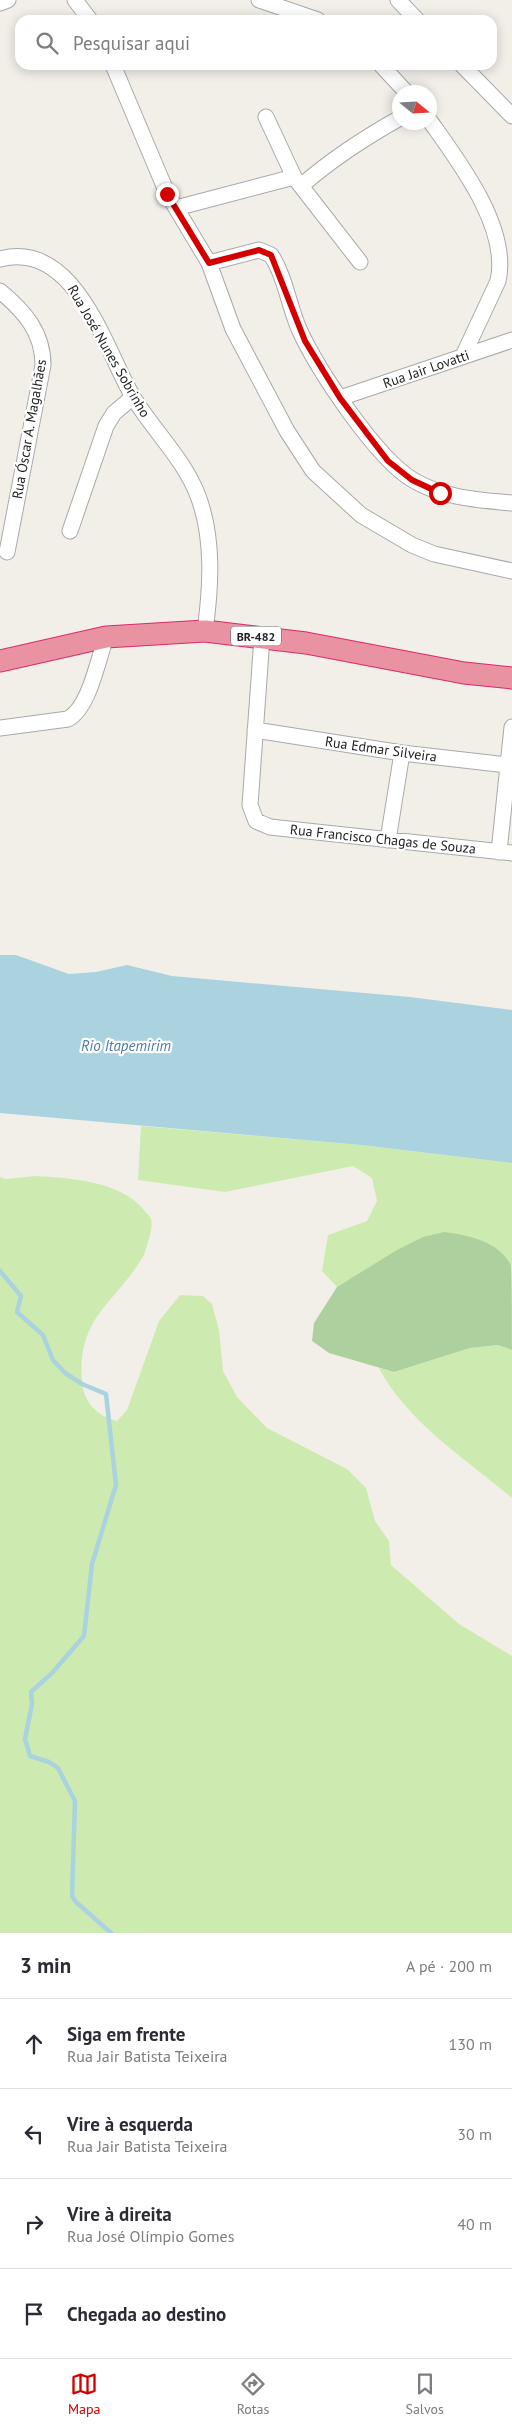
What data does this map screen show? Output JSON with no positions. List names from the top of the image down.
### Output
{
  "streets": {
    "highway": ["BR-482"],
    "street": [
      "Rua José Nunes Sobrinho",
      "Rua Jair Lovatti",
      "Rua Óscar A. Magalhães",
      "Rua Edmar Silveira",
      "Rua Francisco Chagas de Souza"
    ]
  },
  "crossings": [
    ["Rua José Nunes Sobrinho", "BR-482"],
    ["Rua Edmar Silveira", "Rua Francisco Chagas de Souza"]
  ],
  "water": ["Rio Itapemirim"],
  "north": "right",
  "page": {
    "search": "Pesquisar aqui",
    "heading": ["3 min", "A pé · 200 m"],
    "list": [
      ["Siga em frente", "Rua Jair Batista Teixeira", "130 m"],
      ["Vire à esquerda", "Rua Jair Batista Teixeira", "30 m"],
      ["Vire à direita", "Rua José Olímpio Gomes", "40 m"],
      "Chegada ao destino"
    ],
    "nav": ["Mapa", "Rotas", "Salvos"]
  }
}
